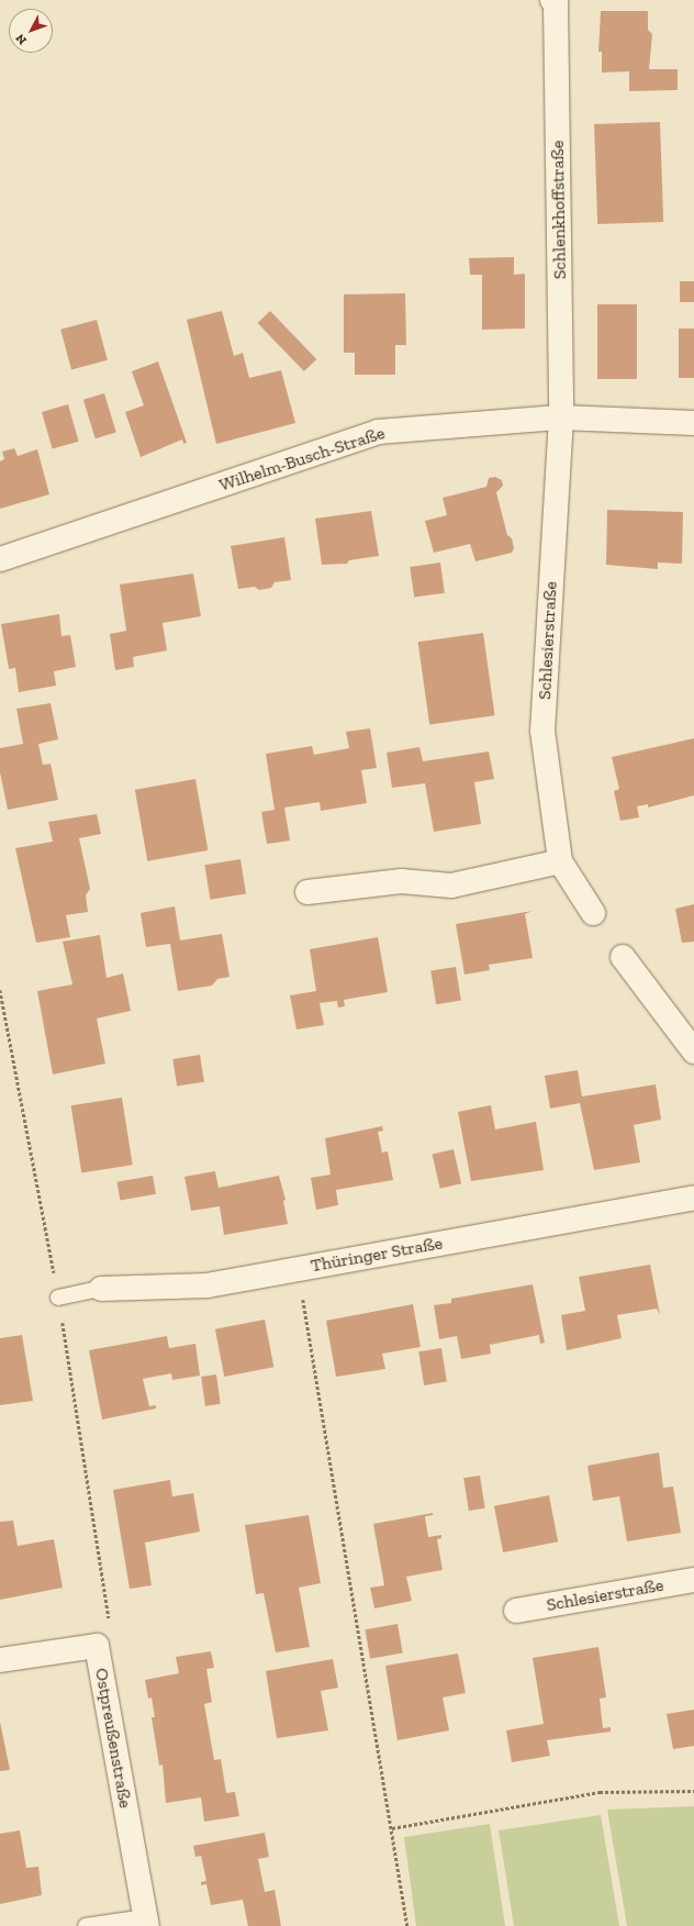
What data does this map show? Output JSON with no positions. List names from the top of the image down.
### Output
{
  "streets": {
    "street": [
      "Schlenkhoffstraße",
      "Wilhelm-Busch-Straße",
      "Schlesierstraße",
      "Thüringer Straße",
      "Ostpreußenstraße"
    ]
  },
  "crossings": [
    ["Schlenkhoffstraße", "Wilhelm-Busch-Straße"],
    ["Schlenkhoffstraße", "Schlesierstraße"],
    ["Wilhelm-Busch-Straße", "Schlesierstraße"]
  ],
  "north": "bottom left"
}
